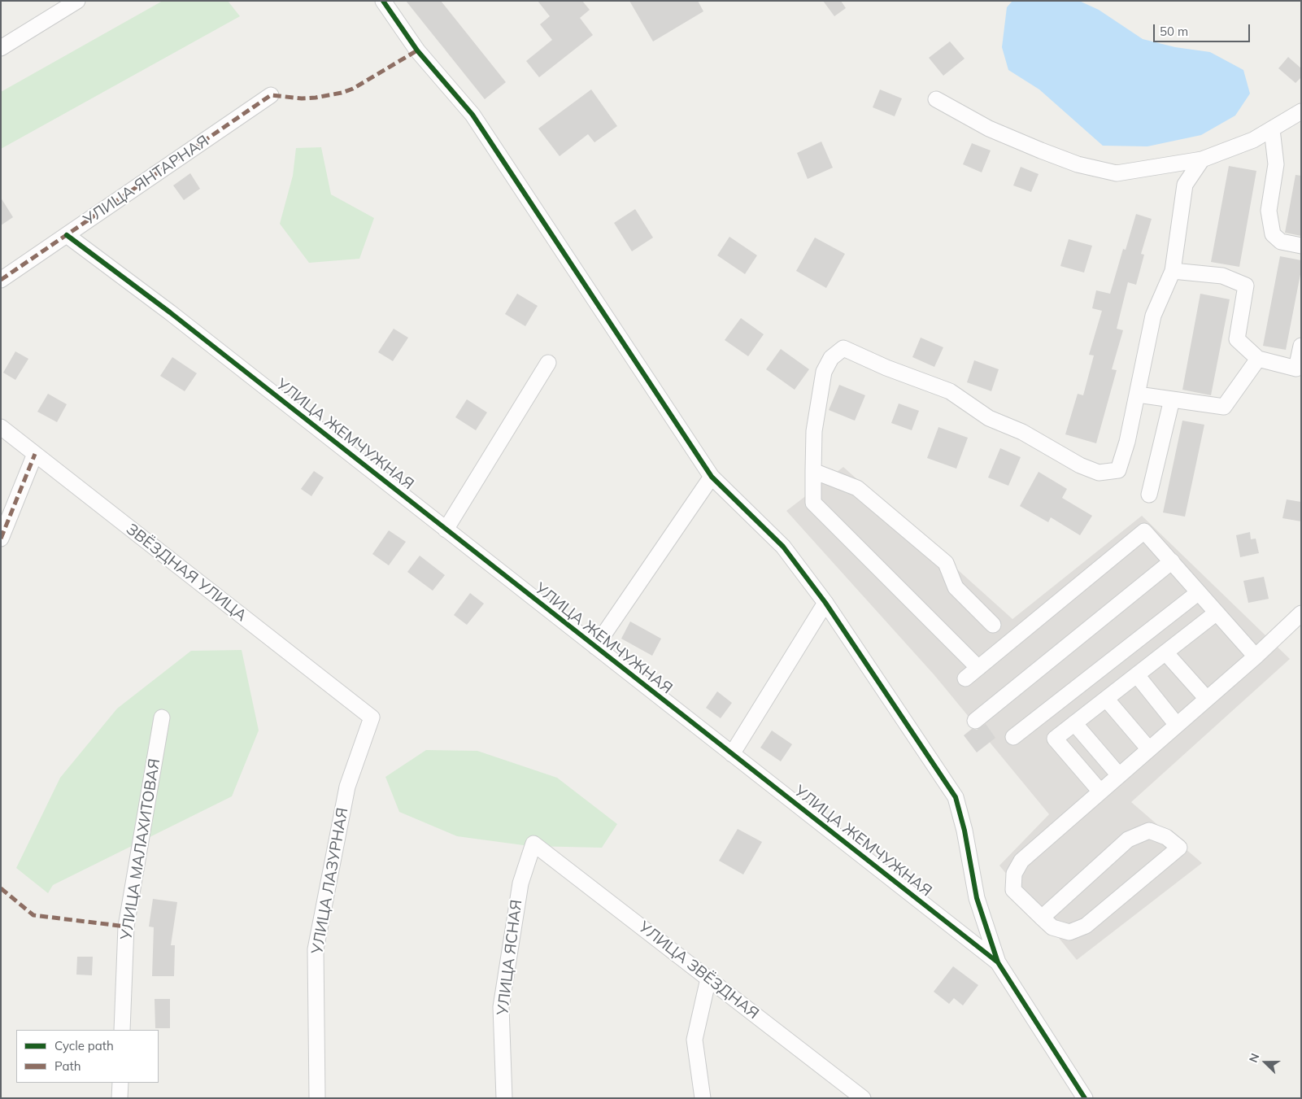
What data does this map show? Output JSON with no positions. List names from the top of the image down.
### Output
{
  "streets": {
    "street": [
      "УЛИЦА ЯНТАРНАЯ",
      "УЛИЦА ЖЕМЧУЖНАЯ",
      "ЗВЁЗДНАЯ УЛИЦА",
      "УЛИЦА МАЛАХИТОВАЯ",
      "УЛИЦА ЛАЗУРНАЯ",
      "УЛИЦА ЯСНАЯ",
      "УЛИЦА ЗВЁЗДНАЯ"
    ]
  },
  "crossings": [
    ["УЛИЦА ЯНТАРНАЯ", "УЛИЦА ЖЕМЧУЖНАЯ"],
    ["ЗВЁЗДНАЯ УЛИЦА", "УЛИЦА ЛАЗУРНАЯ"],
    ["УЛИЦА ЯСНАЯ", "УЛИЦА ЗВЁЗДНАЯ"]
  ],
  "legend": ["Cycle path", "Path"],
  "scale_bar": "50 m",
  "north": "left"
}
